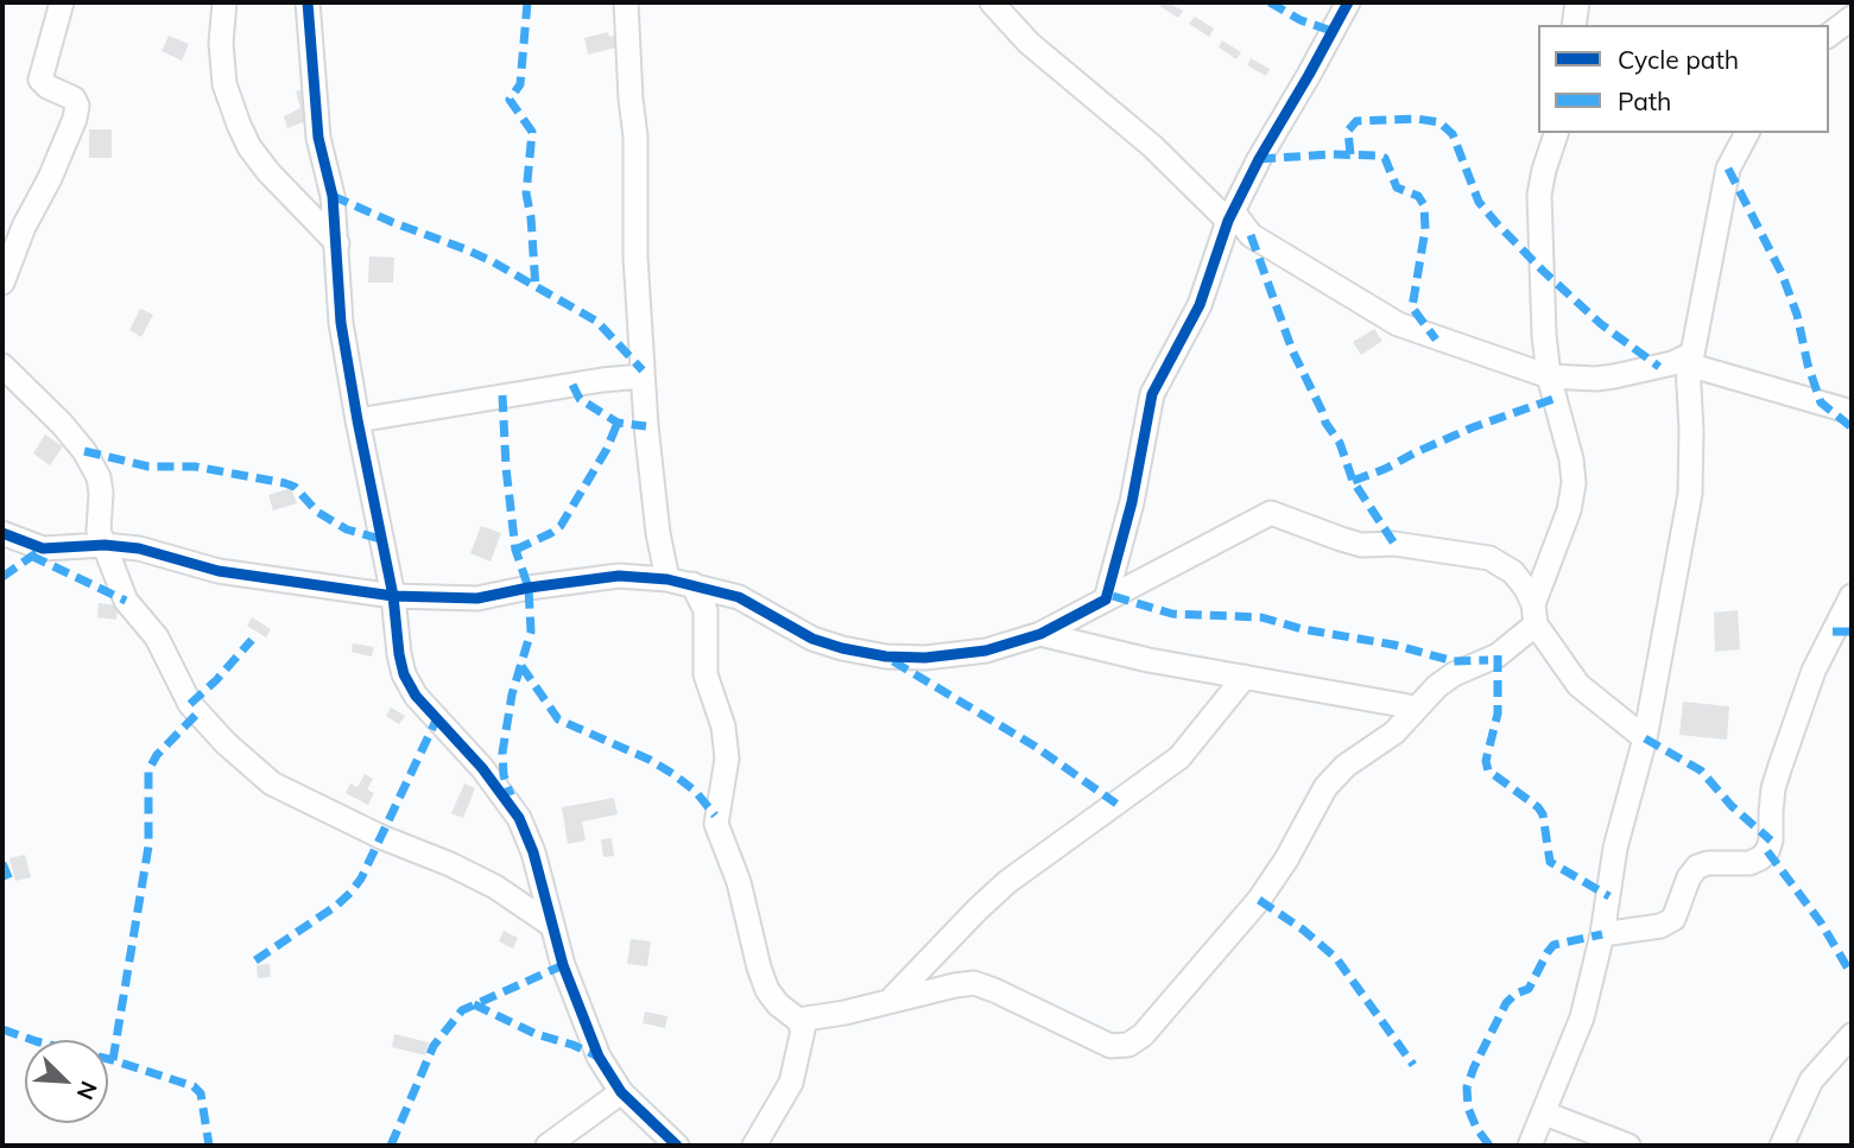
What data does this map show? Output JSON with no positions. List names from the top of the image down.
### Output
{
  "legend": ["Cycle path", "Path"],
  "north": "bottom right"
}
